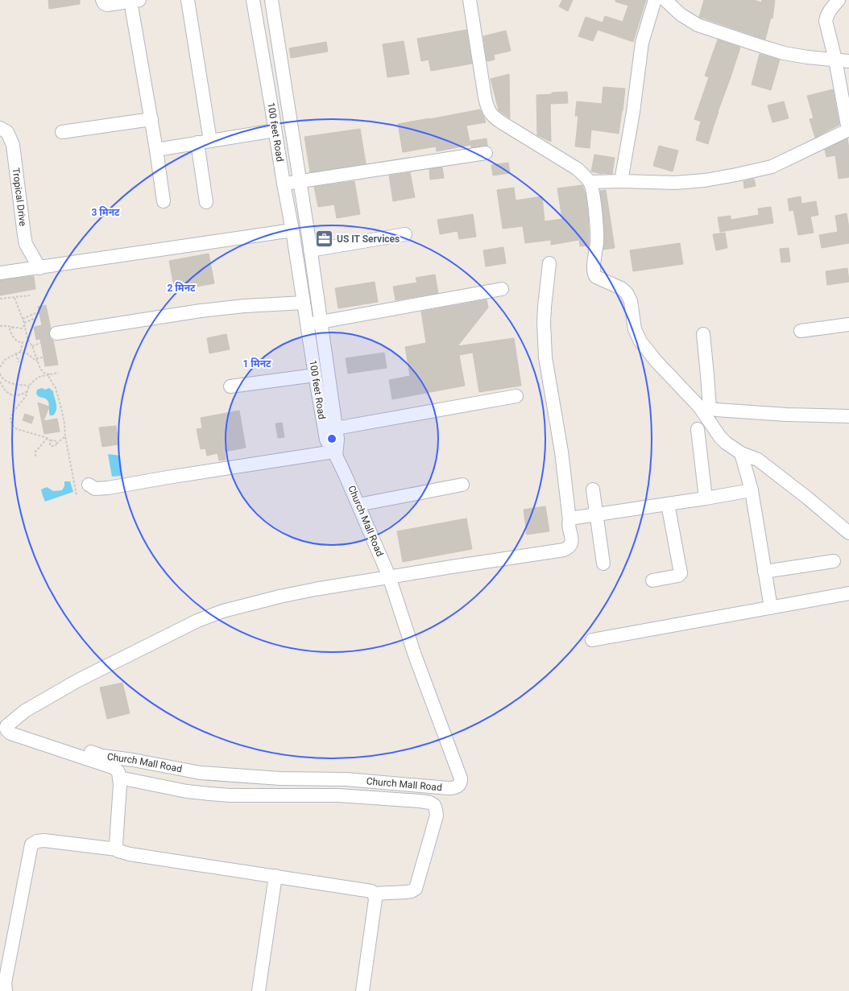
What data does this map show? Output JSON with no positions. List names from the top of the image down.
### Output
{
  "streets": {
    "street": ["100 feet Road", "Tropical Drive", "Church Mall Road"]
  },
  "crossings": [
    ["100 feet Road", "Church Mall Road"]
  ],
  "places": {
    "office": ["US IT Services"]
  },
  "rings": ["3 मिनट", "2 मिनट", "1 मिनट"]
}
